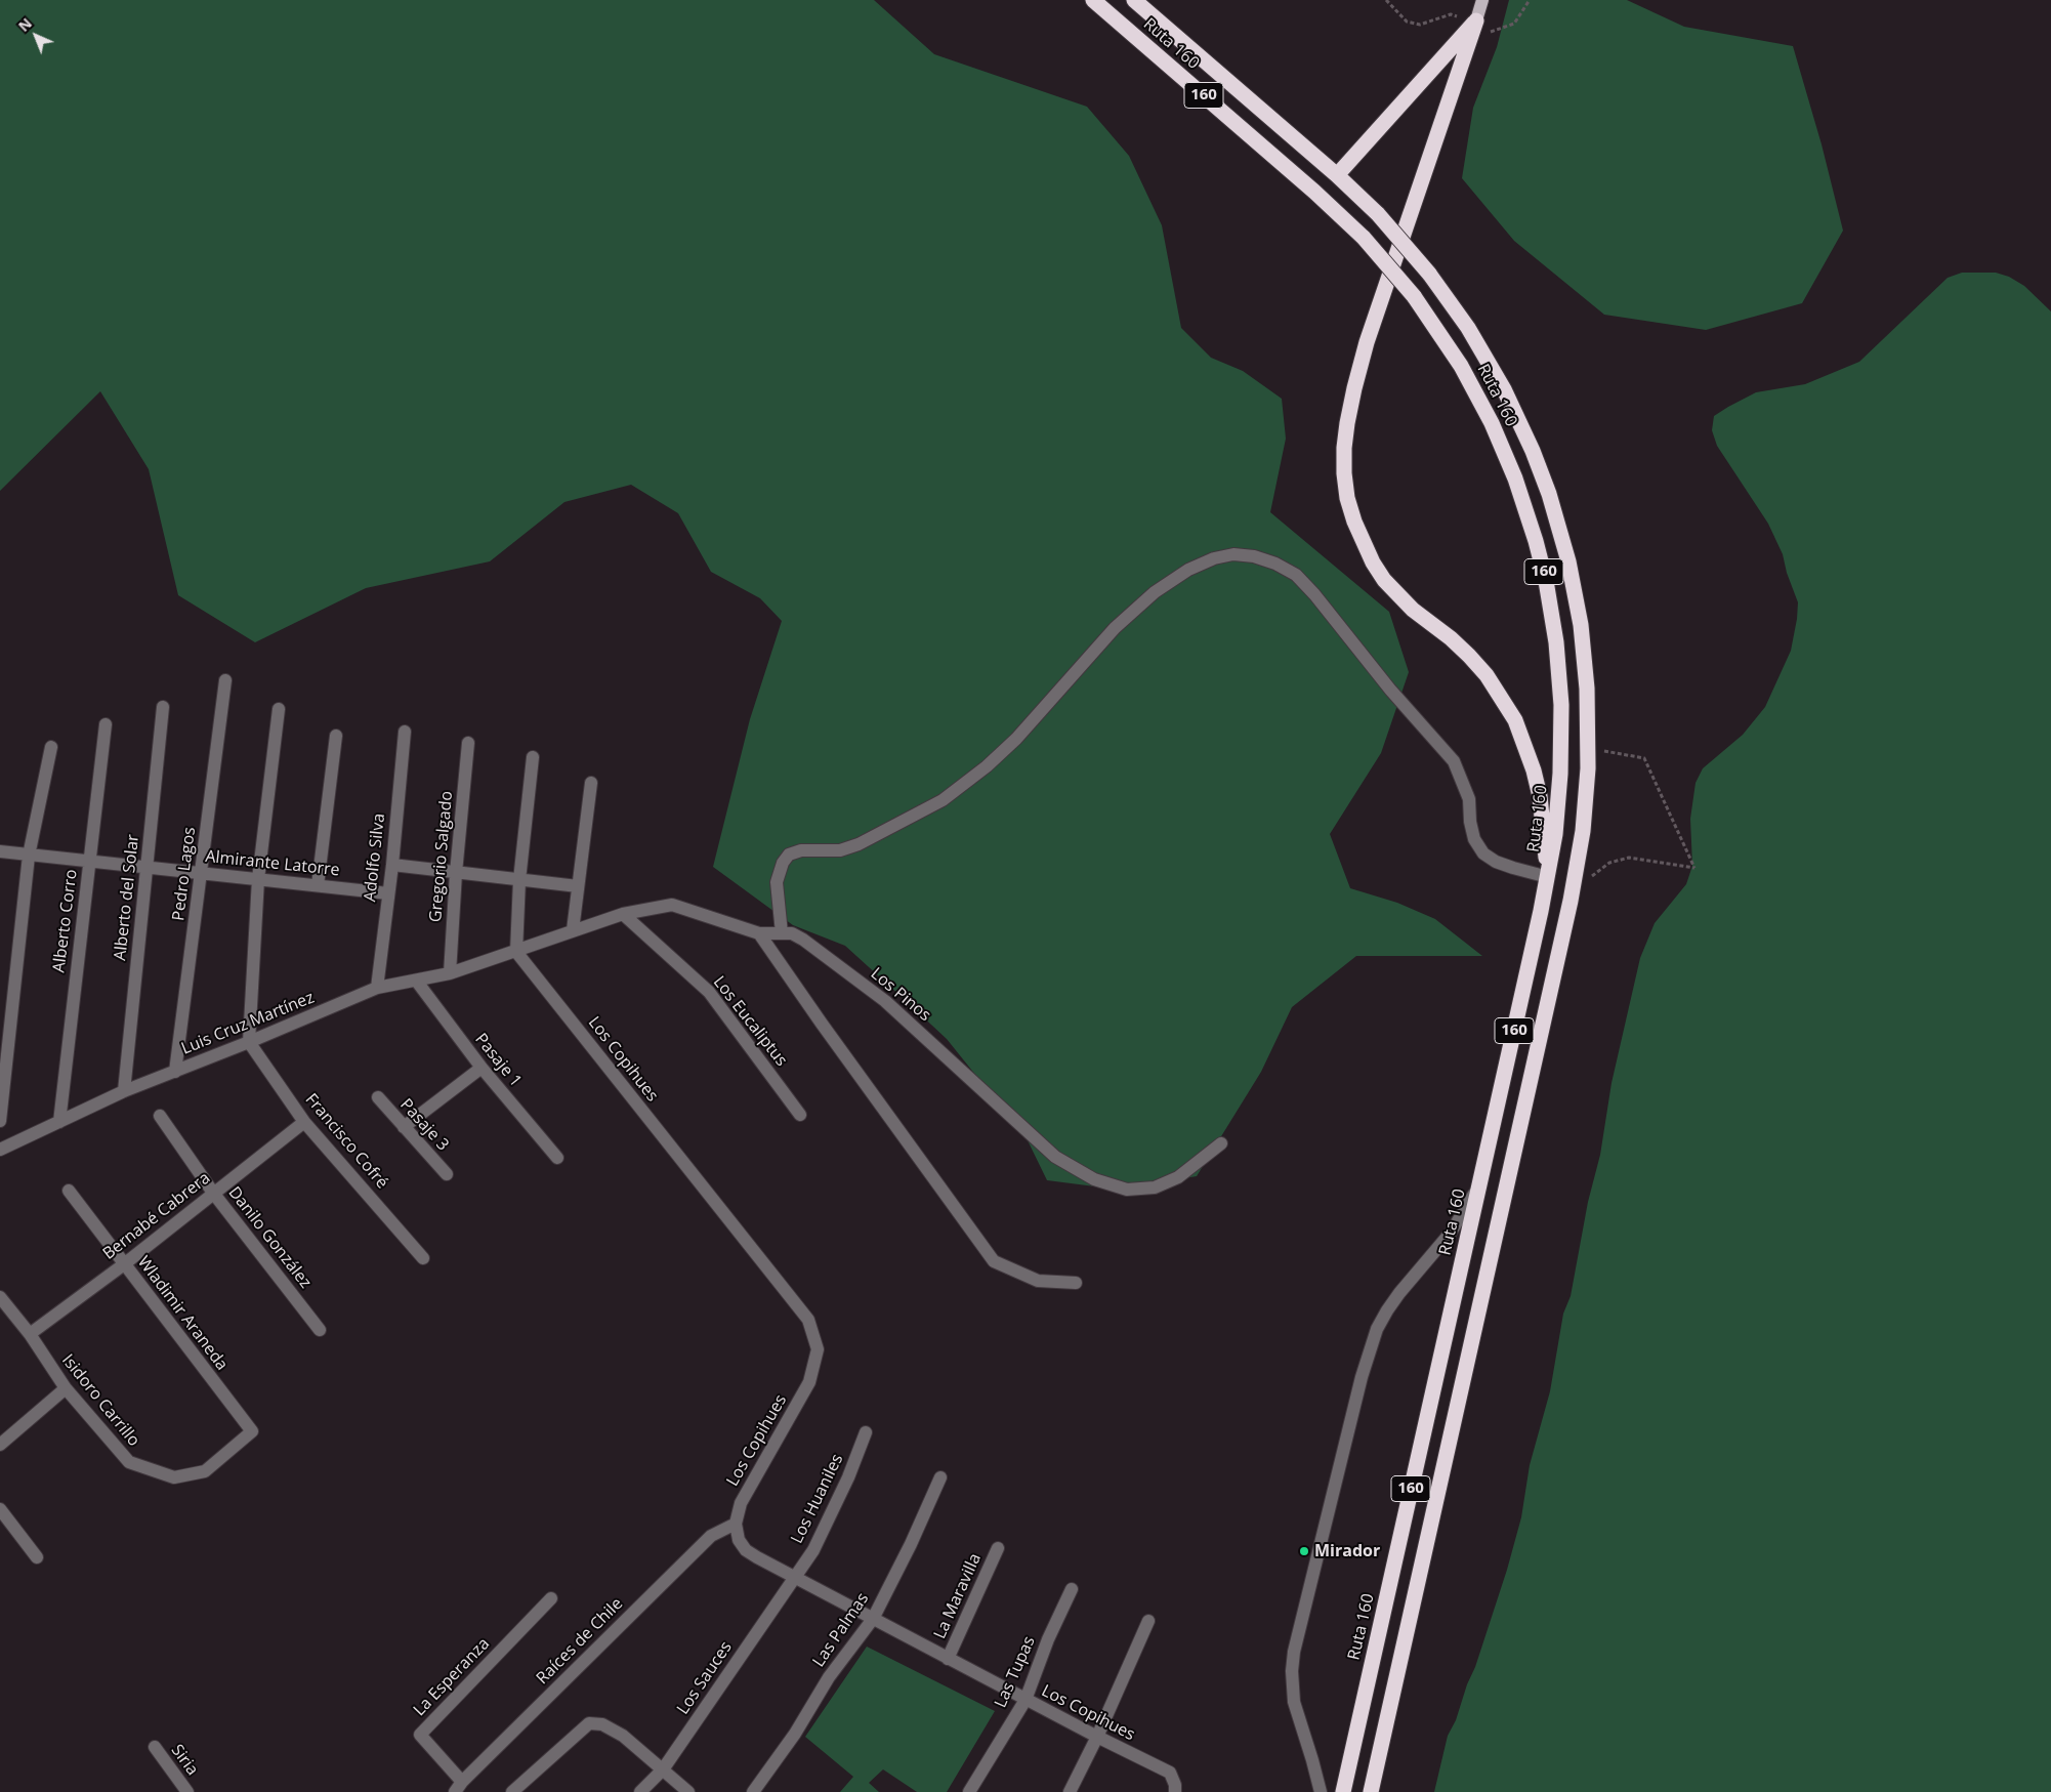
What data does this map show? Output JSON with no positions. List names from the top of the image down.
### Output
{
  "streets": {
    "highway": ["Ruta 160", "160"],
    "street": [
      "Gregorio Salgado",
      "Adolfo Silva",
      "Almirante Latorre",
      "Pedro Lagos",
      "Alberto del Solar",
      "Alberto Corro",
      "Los Pinos",
      "Los Eucaliptus",
      "Luis Cruz Martínez",
      "Los Copihues",
      "Pasaje 1",
      "Pasaje 3",
      "Francisco Cofré",
      "Bernabé Cabrera",
      "Danilo González",
      "Wladimir Araneda",
      "Isidoro Carrillo",
      "Los Huaniles",
      "La Maravilla",
      "Las Palmas",
      "Raíces de Chile",
      "Las Tupas",
      "La Esperanza",
      "Los Sauces",
      "Siria"
    ]
  },
  "crossings": [
    ["Gregorio Salgado", "Luis Cruz Martínez"],
    ["Adolfo Silva", "Almirante Latorre"],
    ["Adolfo Silva", "Luis Cruz Martínez"],
    ["Almirante Latorre", "Pedro Lagos"],
    ["Almirante Latorre", "Alberto del Solar"],
    ["Almirante Latorre", "Alberto Corro"],
    ["Pedro Lagos", "Luis Cruz Martínez"],
    ["Alberto del Solar", "Luis Cruz Martínez"],
    ["Alberto Corro", "Luis Cruz Martínez"],
    ["Los Pinos", "Los Eucaliptus"],
    ["Los Pinos", "Luis Cruz Martínez"],
    ["Los Pinos", "Los Copihues"],
    ["Luis Cruz Martínez", "Los Copihues"],
    ["Luis Cruz Martínez", "Pasaje 1"],
    ["Luis Cruz Martínez", "Francisco Cofré"],
    ["Los Copihues", "Los Huaniles"],
    ["Los Copihues", "La Maravilla"],
    ["Los Copihues", "Las Palmas"],
    ["Los Copihues", "Raíces de Chile"],
    ["Los Copihues", "Las Tupas"],
    ["Los Copihues", "Los Sauces"],
    ["Francisco Cofré", "Bernabé Cabrera"],
    ["Bernabé Cabrera", "Danilo González"],
    ["Bernabé Cabrera", "Wladimir Araneda"],
    ["Bernabé Cabrera", "Isidoro Carrillo"],
    ["Wladimir Araneda", "Isidoro Carrillo"],
    ["Los Huaniles", "Los Sauces"],
    ["Raíces de Chile", "La Esperanza"]
  ],
  "places": ["Mirador"],
  "north": "top left"
}
